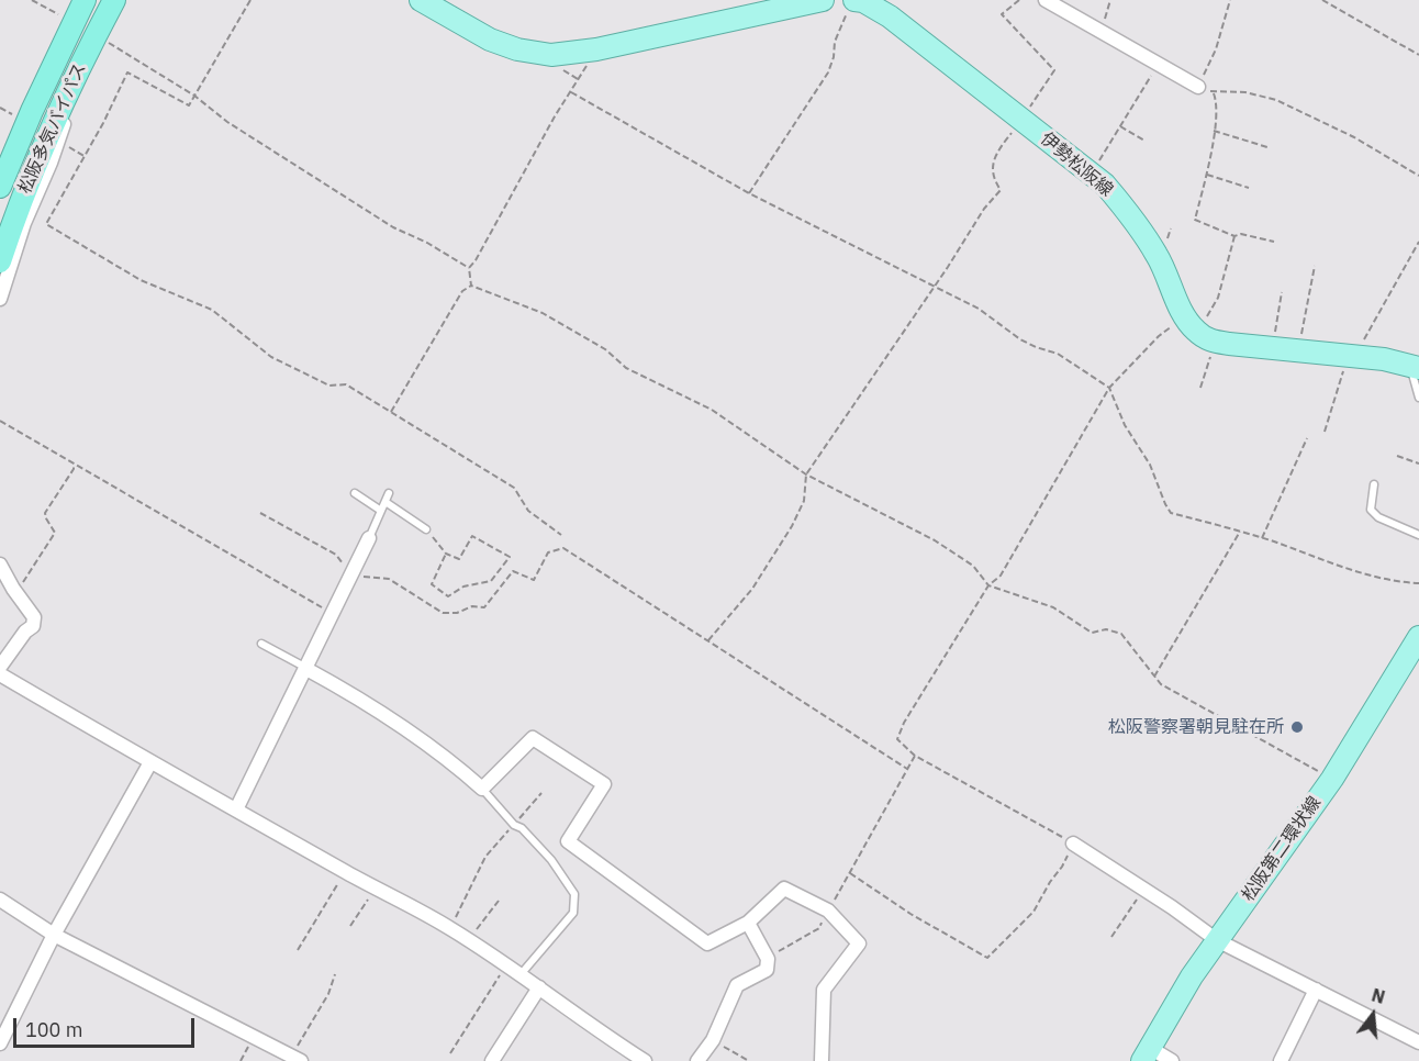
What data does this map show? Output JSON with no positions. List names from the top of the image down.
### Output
{
  "streets": {
    "highway": ["松阪多気バイパス"],
    "main road": ["伊勢松阪線", "松阪第二環状線"]
  },
  "places": ["松阪警察署朝見駐在所"],
  "scale_bar": "100 m",
  "north": "top"
}
